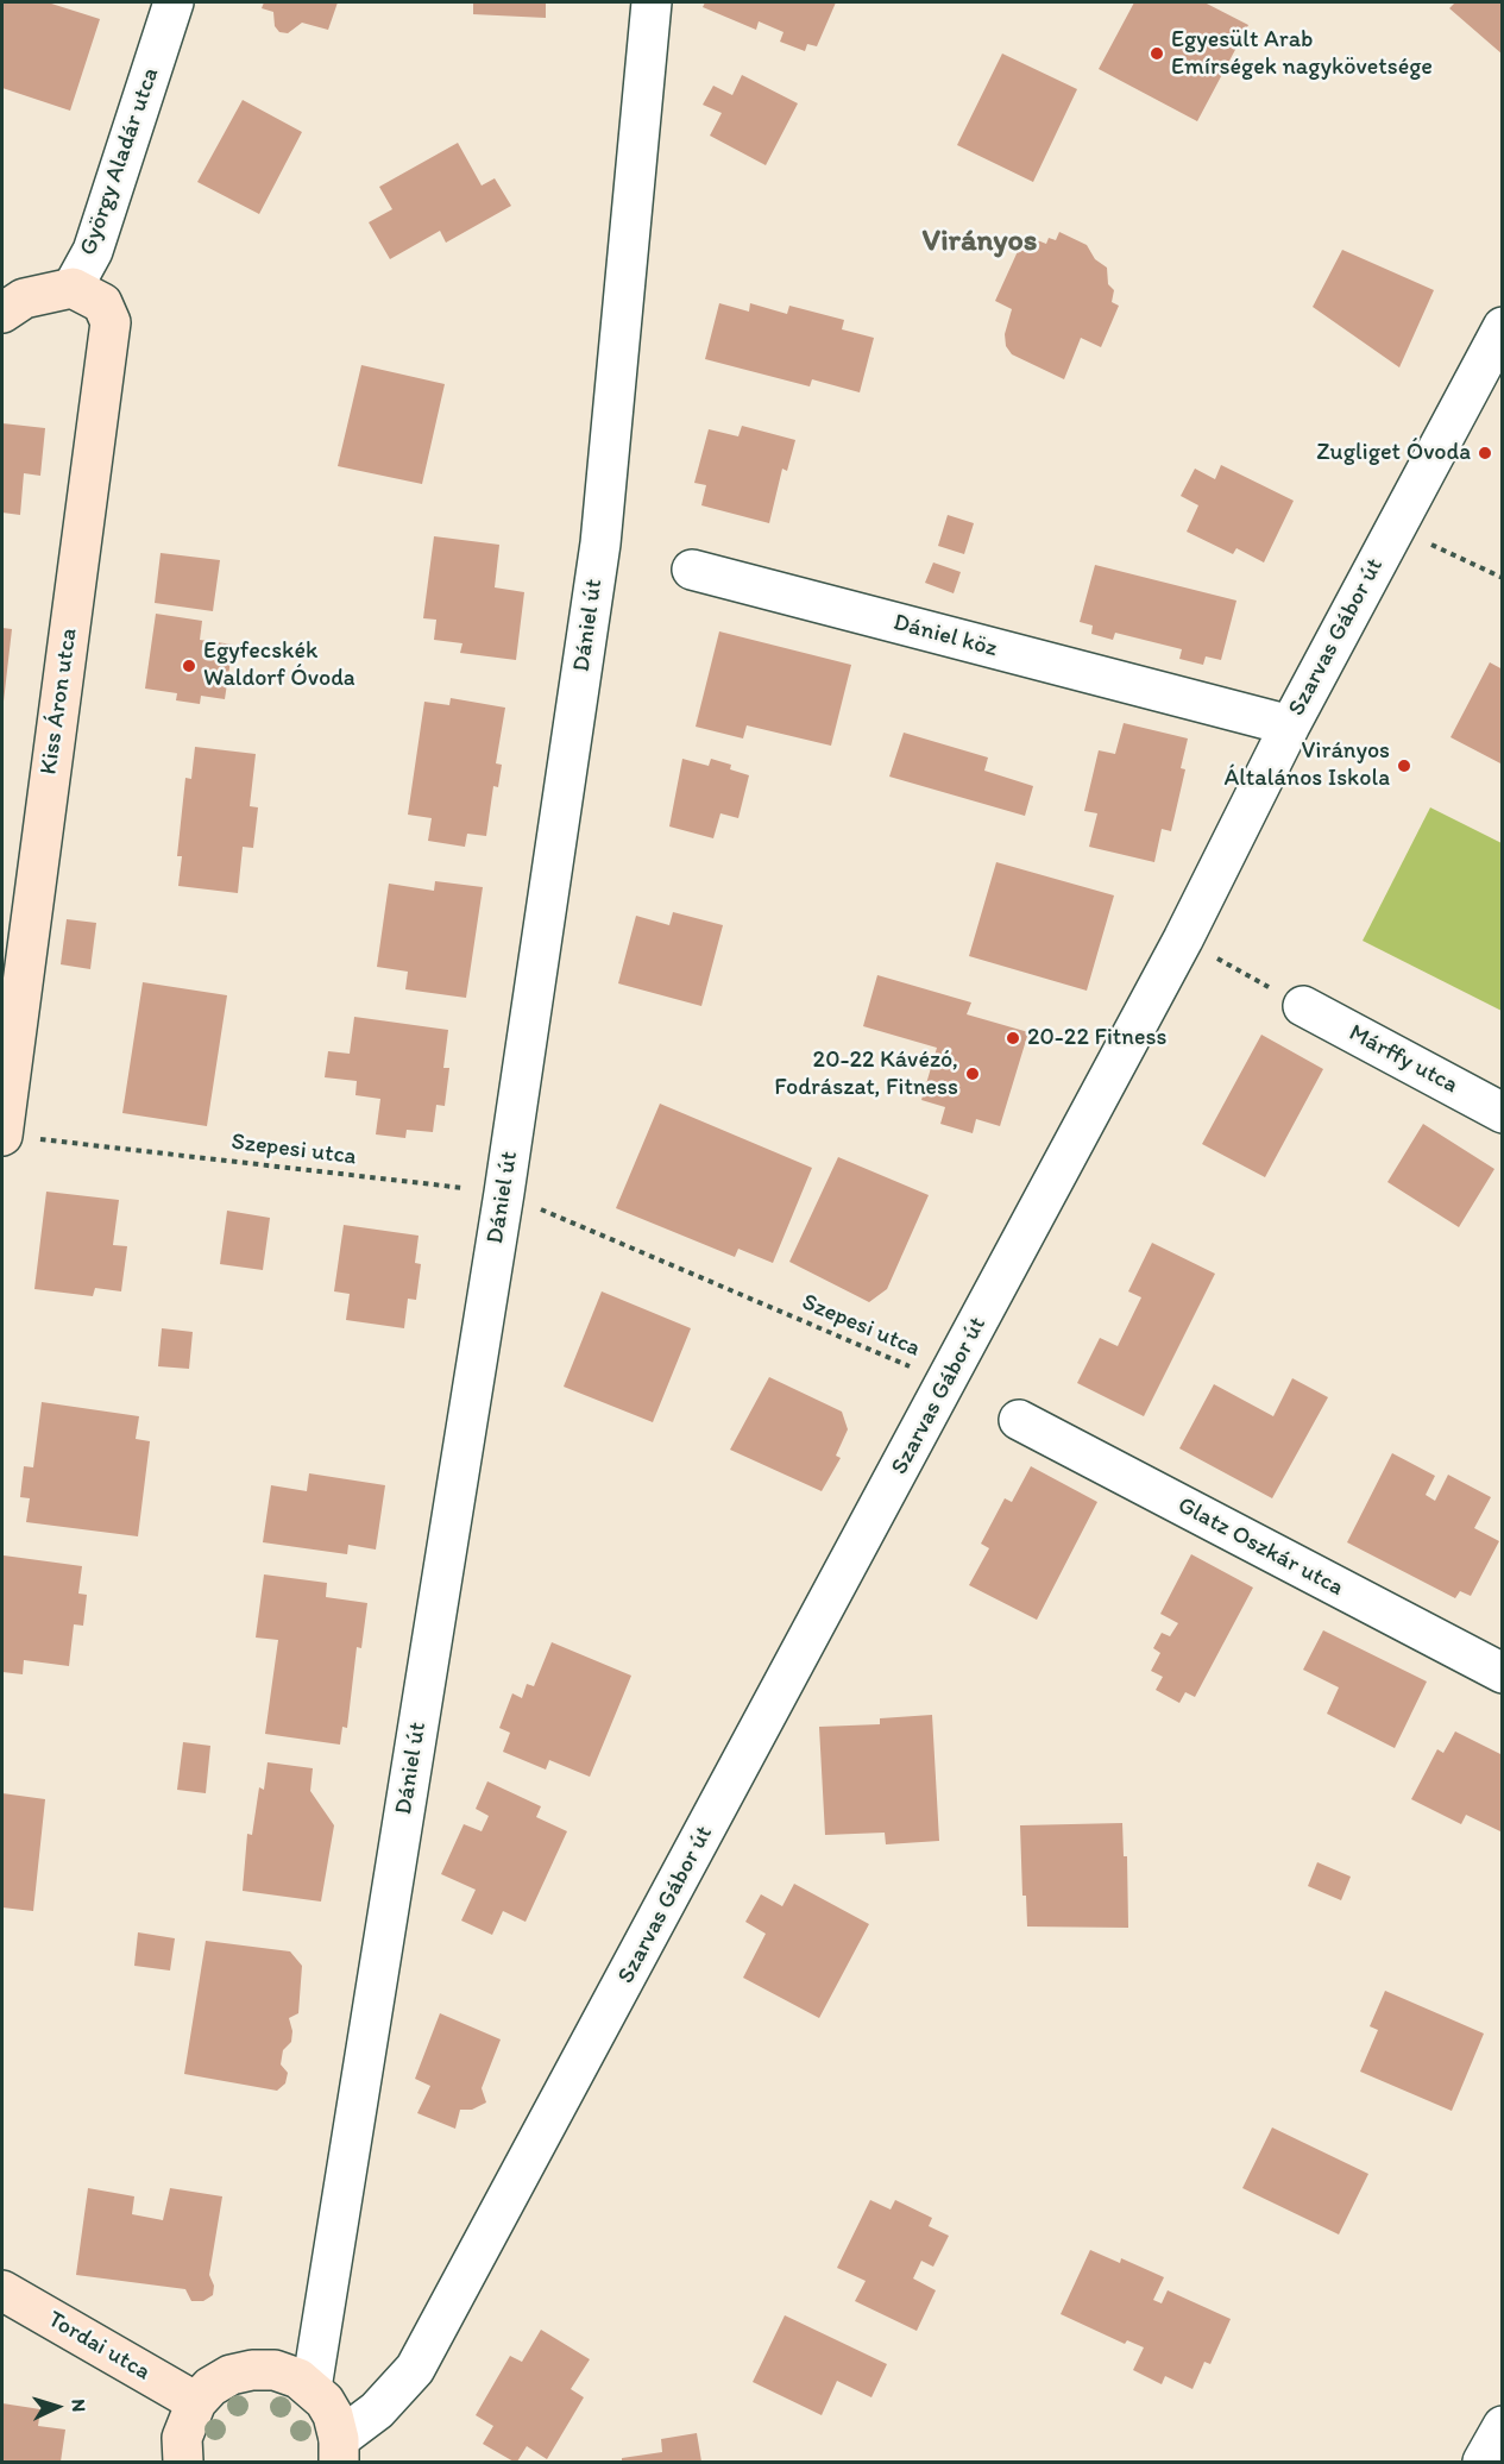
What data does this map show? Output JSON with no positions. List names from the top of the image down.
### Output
{
  "streets": {
    "street": [
      "György Aladár utca",
      "Dániel út",
      "Dániel köz",
      "Szarvas Gábor út",
      "Kiss Áron utca",
      "Márffy utca",
      "Glatz Oszkár utca",
      "Tordai utca"
    ],
    "path": ["Szepesi utca"]
  },
  "crossings": [
    ["György Aladár utca", "Kiss Áron utca"],
    ["Dániel út", "Szepesi utca"],
    ["Dániel köz", "Szarvas Gábor út"],
    ["Szarvas Gábor út", "Szepesi utca"]
  ],
  "districts": ["Virányos"],
  "places": [
    "Egyesült Arab Emírségek nagykövetsége",
    "Zugliget Óvoda",
    "Egyfecskék Waldorf Óvoda",
    "Virányos Általános Iskola",
    "20-22 Fitness",
    "20-22 Kávézó, Fodrászat, Fitness"
  ],
  "north": "right"
}
